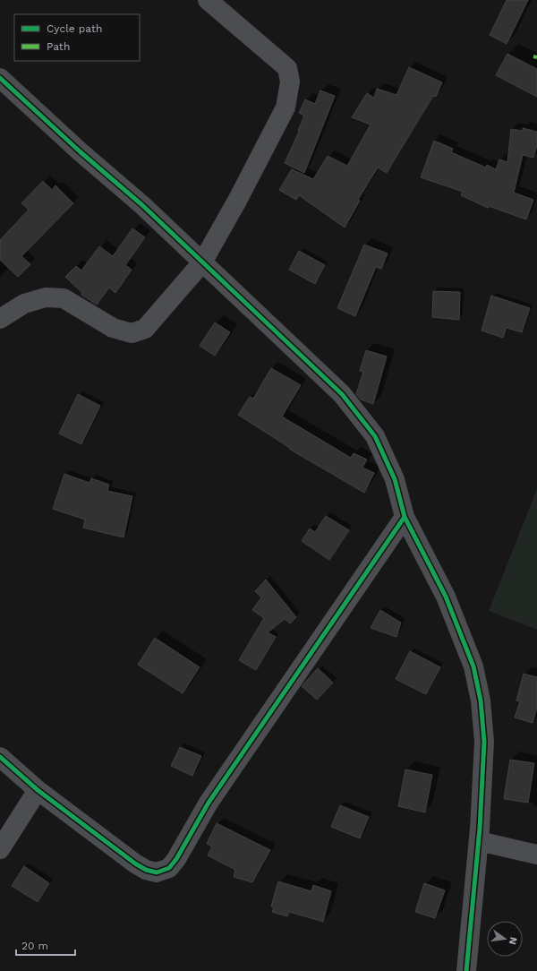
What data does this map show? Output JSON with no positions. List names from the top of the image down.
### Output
{
  "legend": ["Cycle path", "Path"],
  "scale_bar": "20 m",
  "north": "right"
}
